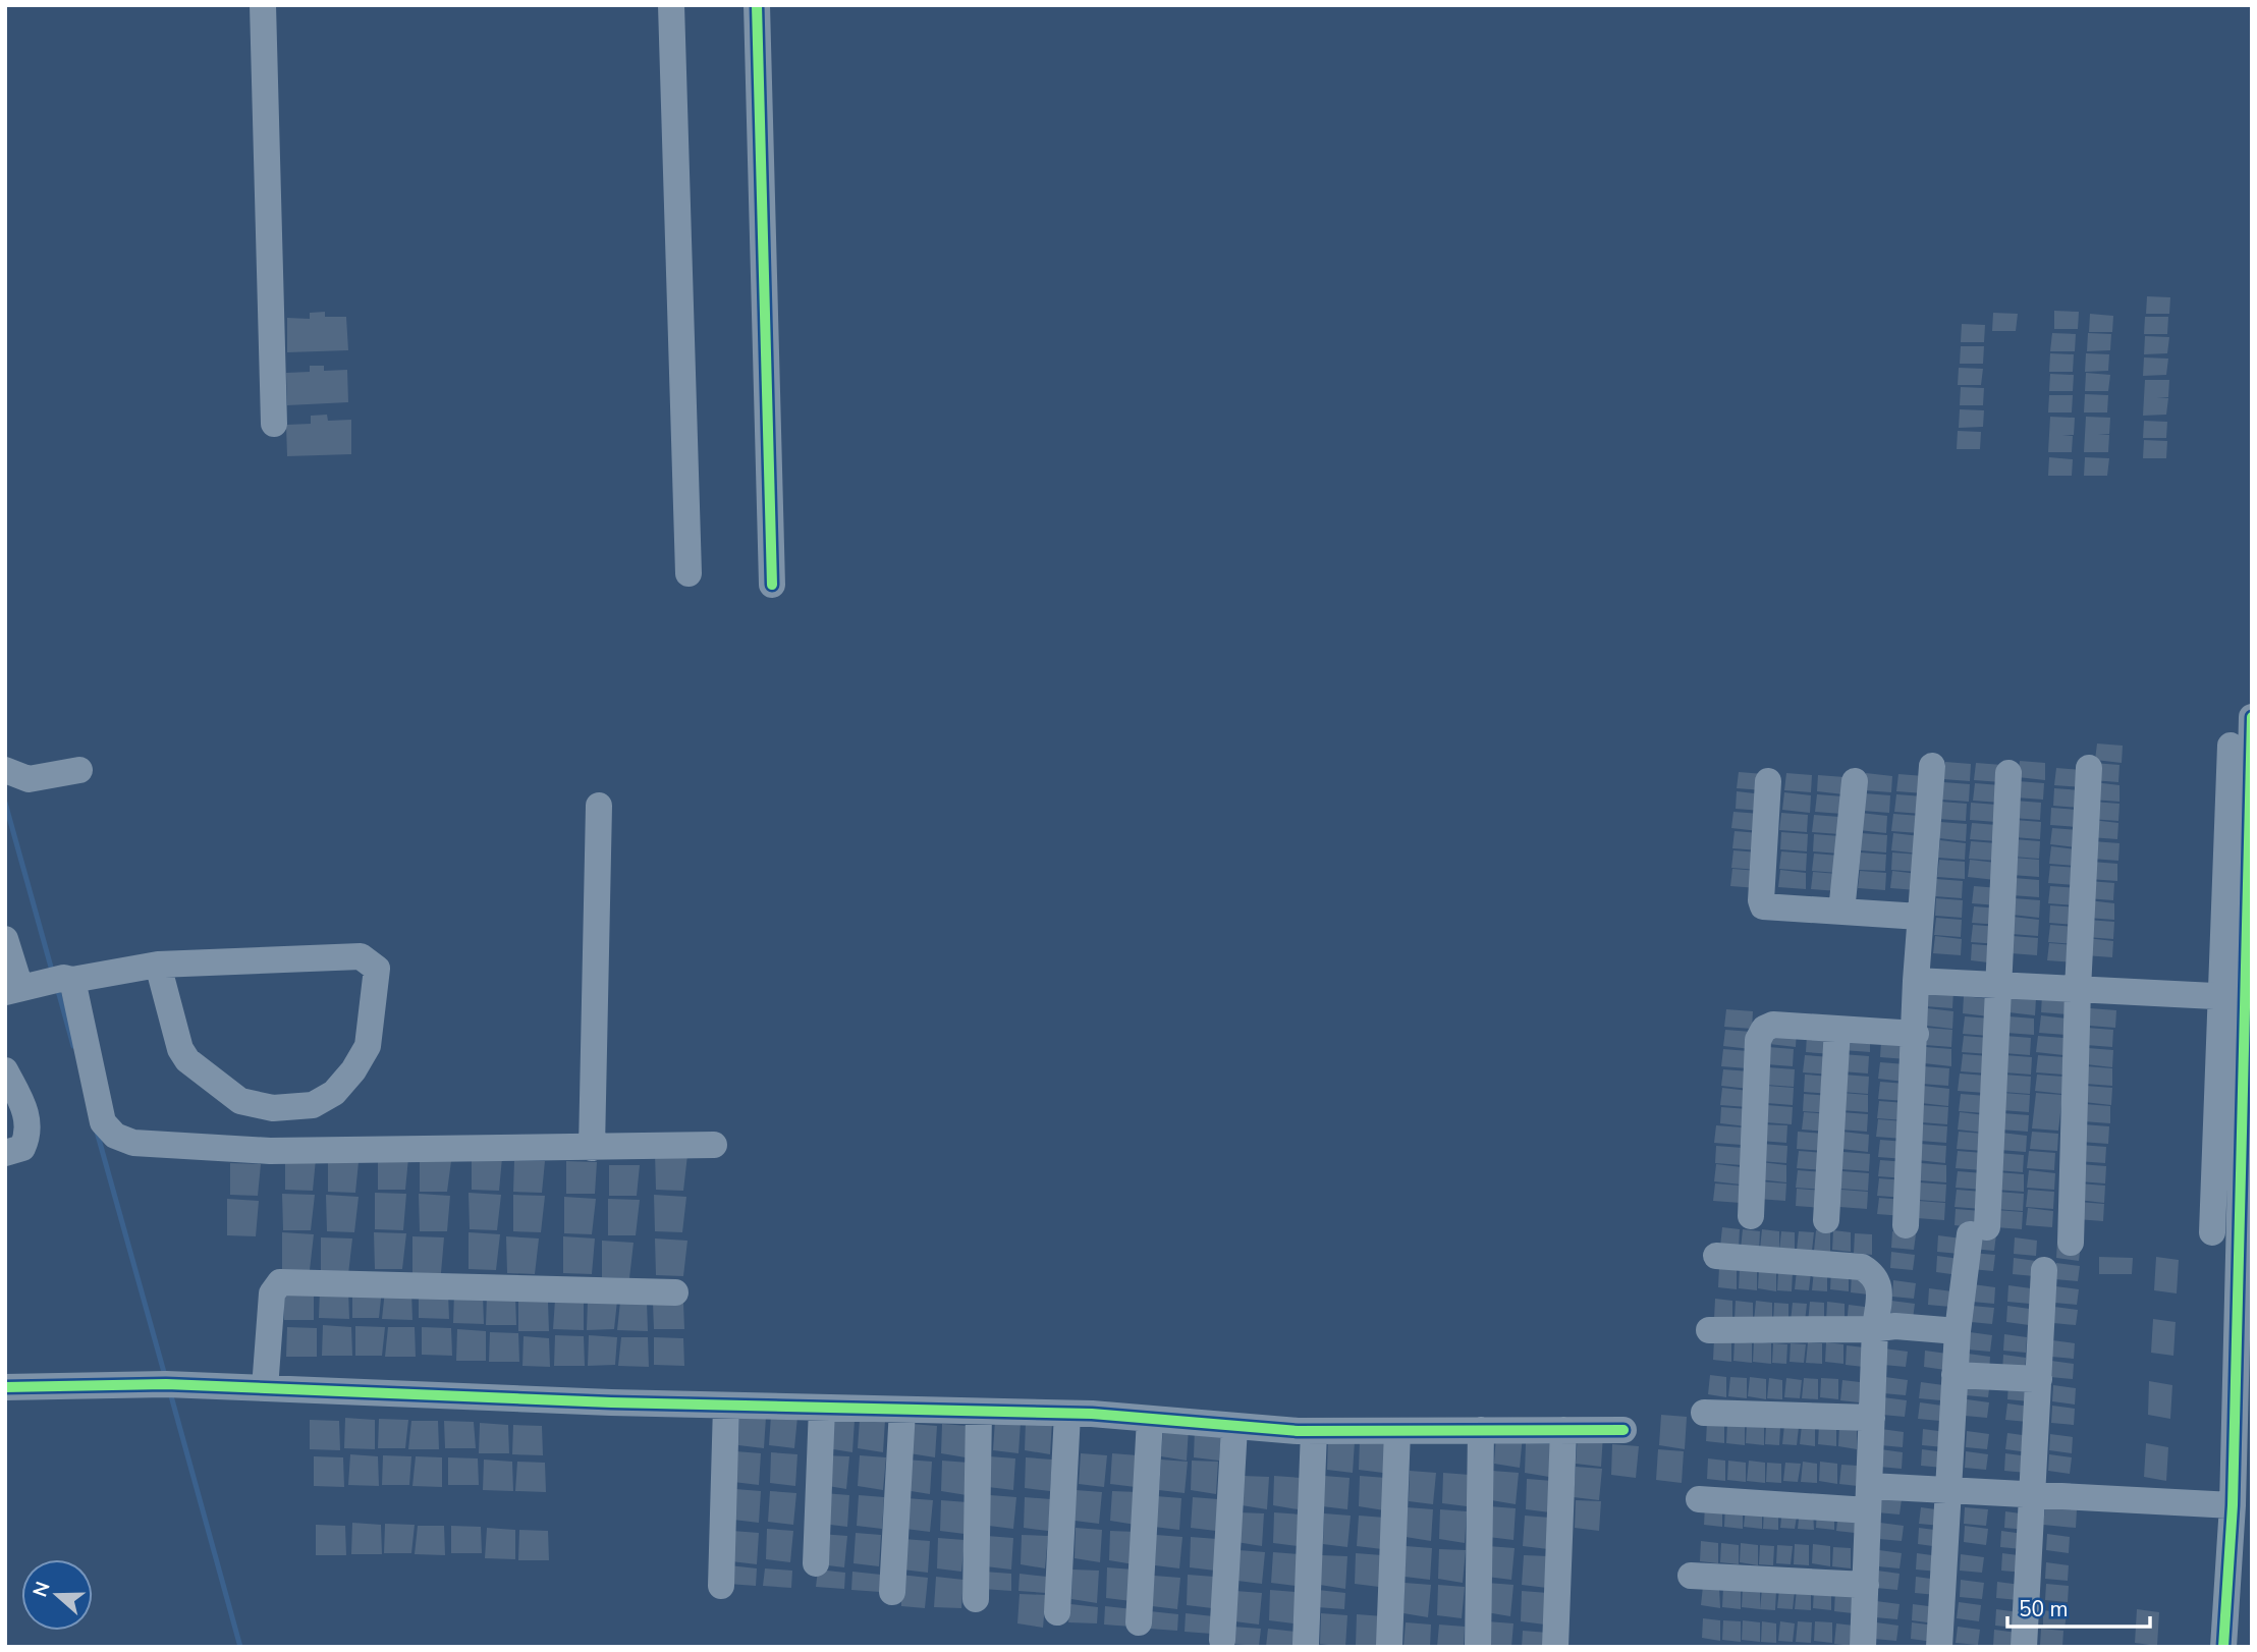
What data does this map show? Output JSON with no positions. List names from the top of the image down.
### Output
{
  "scale_bar": "50 m",
  "north": "left"
}
